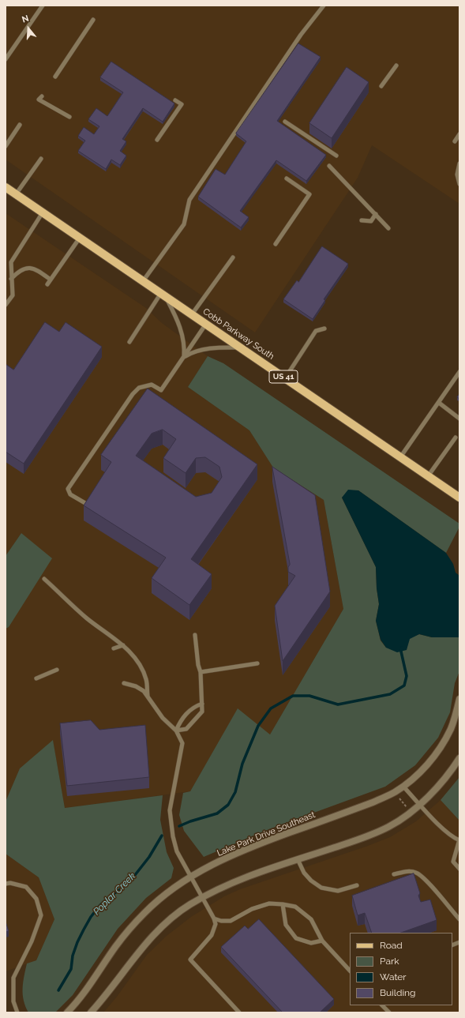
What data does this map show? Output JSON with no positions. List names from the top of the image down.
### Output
{
  "streets": {
    "main road": ["Cobb Parkway South", "US 41"],
    "street": ["Lake Park Drive Southeast"]
  },
  "water": ["Poplar Creek"],
  "legend": [
    "Road",
    "Park",
    "Water",
    "Building"
  ],
  "north": "top"
}
